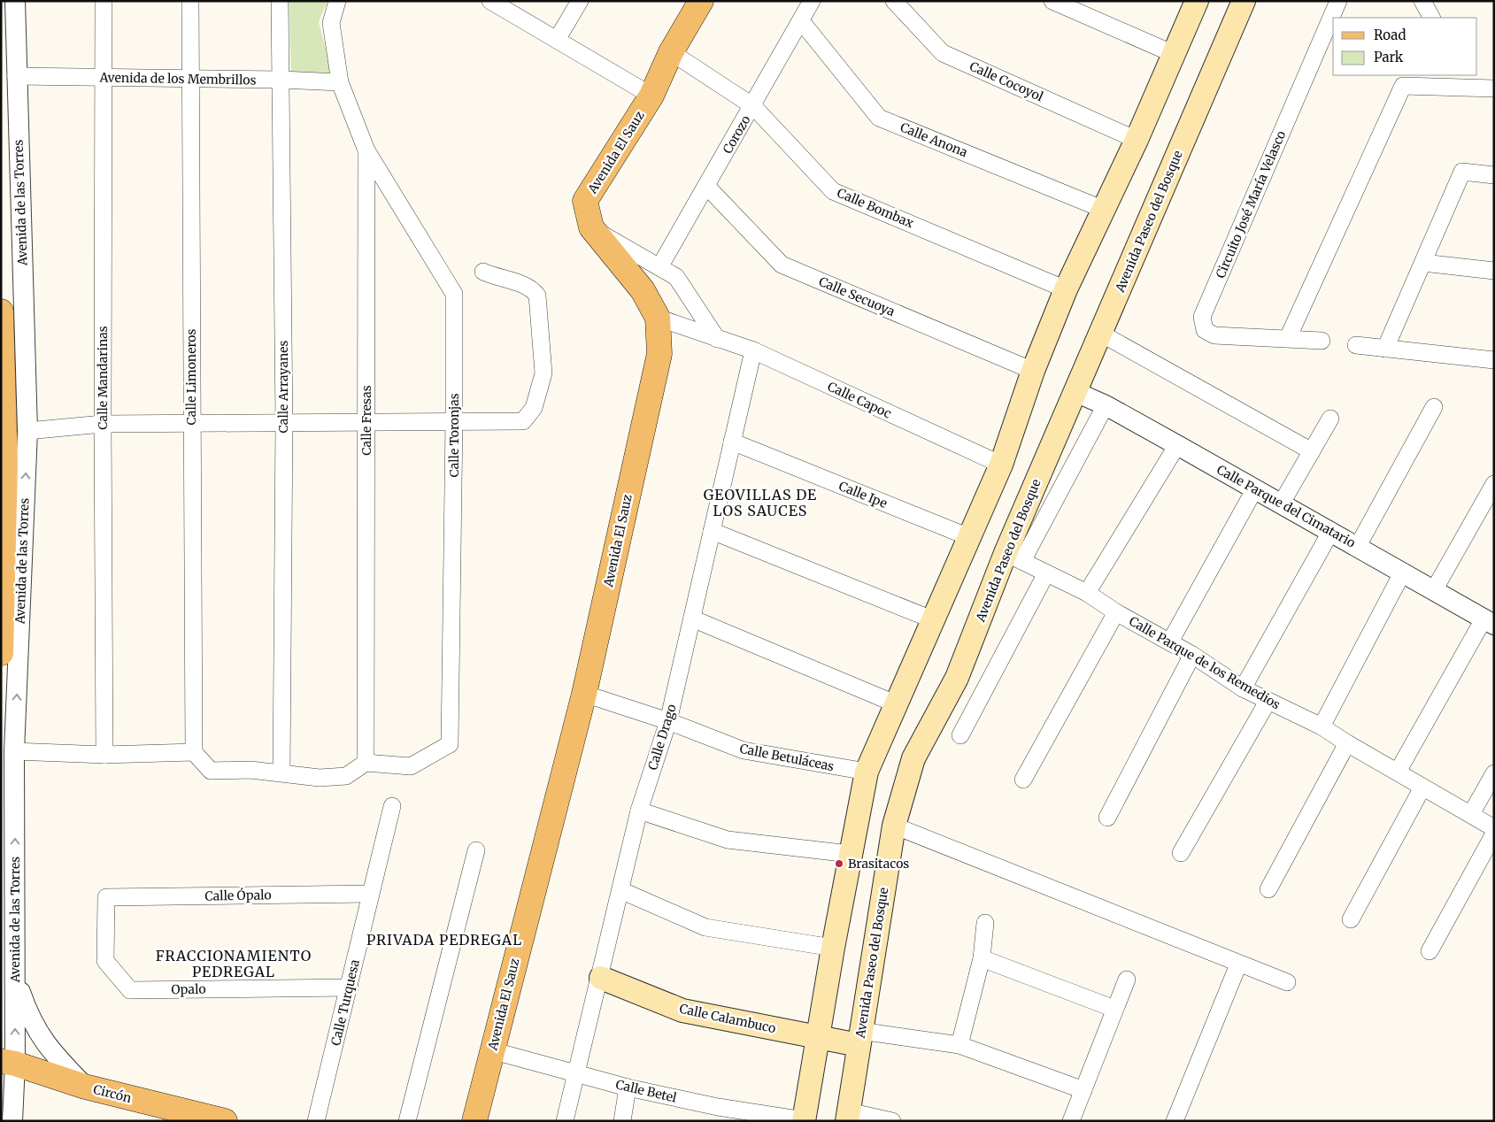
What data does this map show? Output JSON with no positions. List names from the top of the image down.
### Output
{
  "streets": {
    "main road": [
      "Avenida El Sauz",
      "Avenida de las Torres",
      "Avenida Paseo del Bosque",
      "Calle Calambuco",
      "Circón"
    ],
    "street": [
      "Avenida de los Membrillos",
      "Calle Cocoyol",
      "Corozo",
      "Calle Anona",
      "Circuito José María Velasco",
      "Calle Bombax",
      "Calle Secuoya",
      "Calle Limoneros",
      "Calle Mandarinas",
      "Calle Arrayanes",
      "Calle Capoc",
      "Calle Fresas",
      "Calle Toronjas",
      "Calle Ipe",
      "Calle Parque del Cimatario",
      "Calle Parque de los Remedios",
      "Calle Drago",
      "Calle Betuláceas",
      "Calle Ópalo",
      "Opalo",
      "Calle Turquesa",
      "Calle Betel"
    ]
  },
  "crossings": [
    ["Avenida de los Membrillos", "Avenida de las Torres"],
    ["Avenida de los Membrillos", "Calle Limoneros"],
    ["Avenida de los Membrillos", "Calle Mandarinas"],
    ["Avenida de los Membrillos", "Calle Arrayanes"],
    ["Avenida de los Membrillos", "Calle Fresas"],
    ["Corozo", "Calle Anona"],
    ["Corozo", "Calle Bombax"],
    ["Corozo", "Calle Secuoya"],
    ["Avenida El Sauz", "Calle Bombax"],
    ["Avenida El Sauz", "Calle Capoc"],
    ["Avenida El Sauz", "Calle Betuláceas"],
    ["Avenida El Sauz", "Calle Betel"],
    ["Avenida de las Torres", "Circón"],
    ["Avenida Paseo del Bosque", "Calle Parque del Cimatario"],
    ["Avenida Paseo del Bosque", "Calle Parque de los Remedios"],
    ["Avenida Paseo del Bosque", "Calle Calambuco"],
    ["Calle Capoc", "Calle Drago"],
    ["Calle Fresas", "Calle Toronjas"],
    ["Calle Ipe", "Calle Drago"],
    ["Calle Drago", "Calle Betuláceas"],
    ["Calle Drago", "Calle Calambuco"],
    ["Calle Drago", "Calle Betel"],
    ["Calle Ópalo", "Opalo"],
    ["Calle Ópalo", "Calle Turquesa"],
    ["Opalo", "Calle Turquesa"]
  ],
  "one_way": ["Avenida de las Torres"],
  "districts": ["GEOVILLAS DE LOS SAUCES", "PRIVADA PEDREGAL", "FRACCIONAMIENTO PEDREGAL"],
  "places": ["Brasitacos"],
  "legend": ["Road", "Park"]
}
